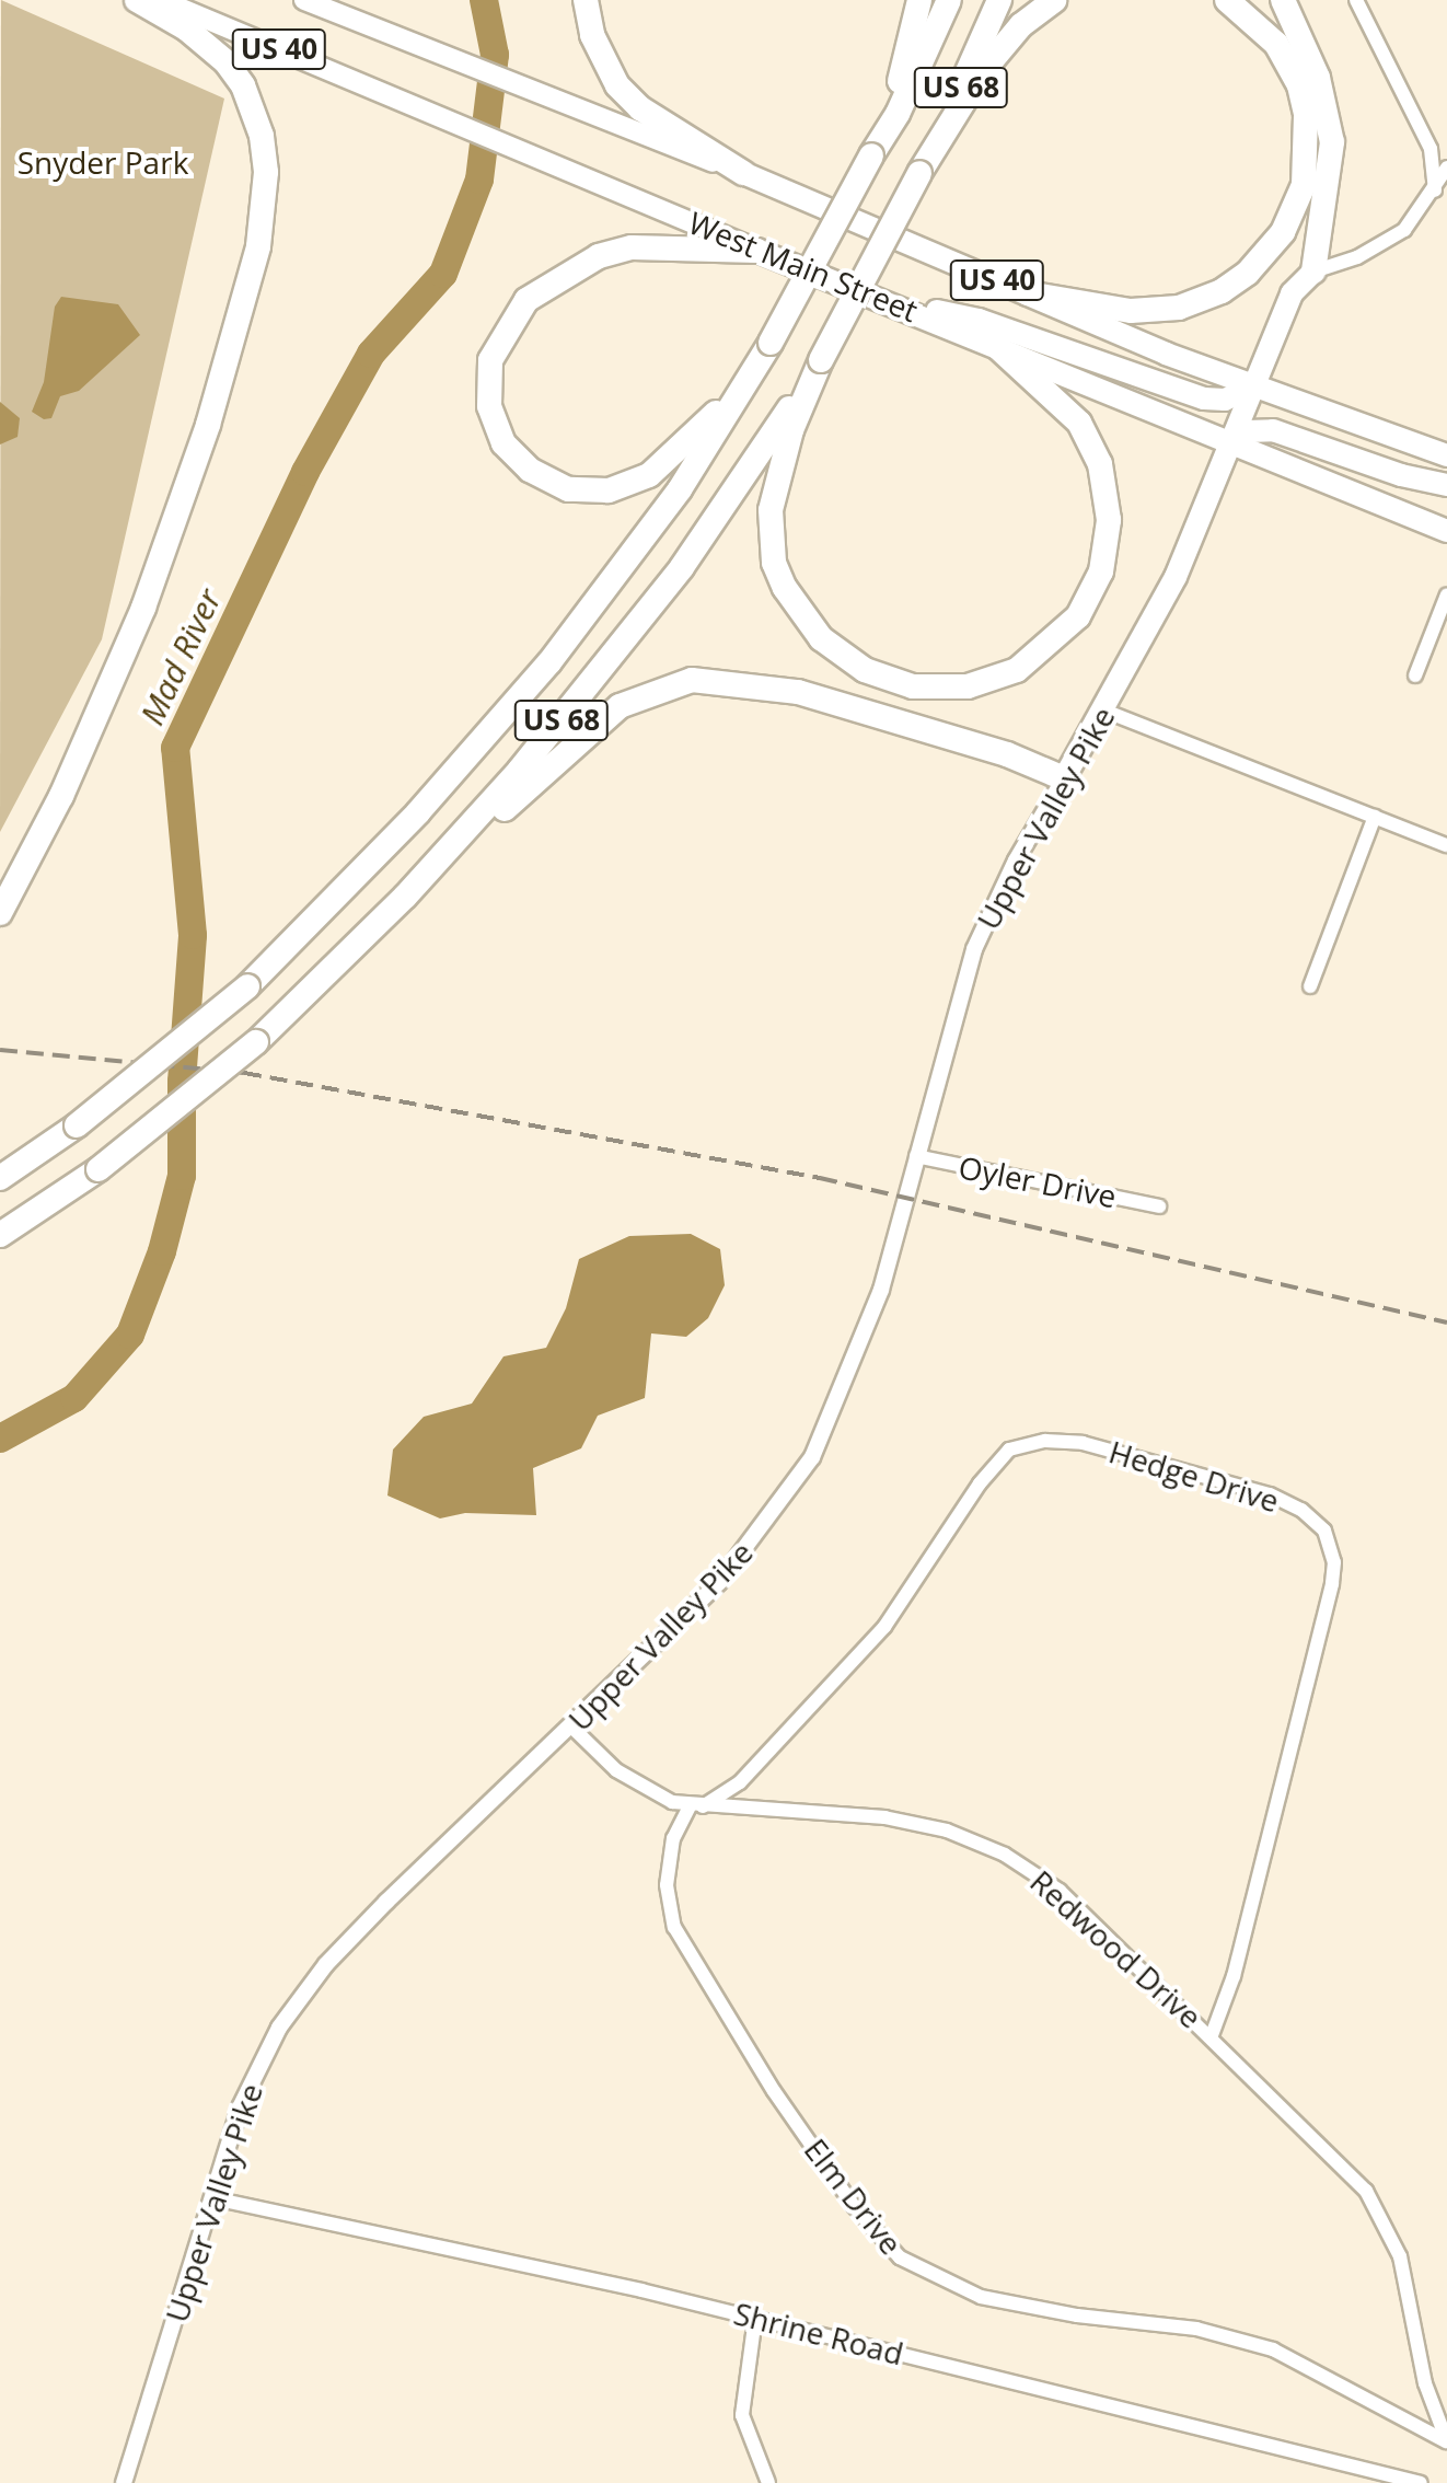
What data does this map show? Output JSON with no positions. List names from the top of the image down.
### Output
{
  "streets": {
    "highway": [
      "US 40",
      "US 68",
      "West Main Street",
      "Upper Valley Pike"
    ],
    "street": [
      "Oyler Drive",
      "Hedge Drive",
      "Redwood Drive",
      "Elm Drive",
      "Shrine Road"
    ]
  },
  "crossings": [
    ["West Main Street", "Upper Valley Pike"],
    ["Upper Valley Pike", "Oyler Drive"],
    ["Upper Valley Pike", "Redwood Drive"],
    ["Upper Valley Pike", "Shrine Road"],
    ["Hedge Drive", "Redwood Drive"],
    ["Hedge Drive", "Elm Drive"],
    ["Redwood Drive", "Elm Drive"]
  ],
  "water": ["Mad River"],
  "parks": ["Snyder Park"]
}
